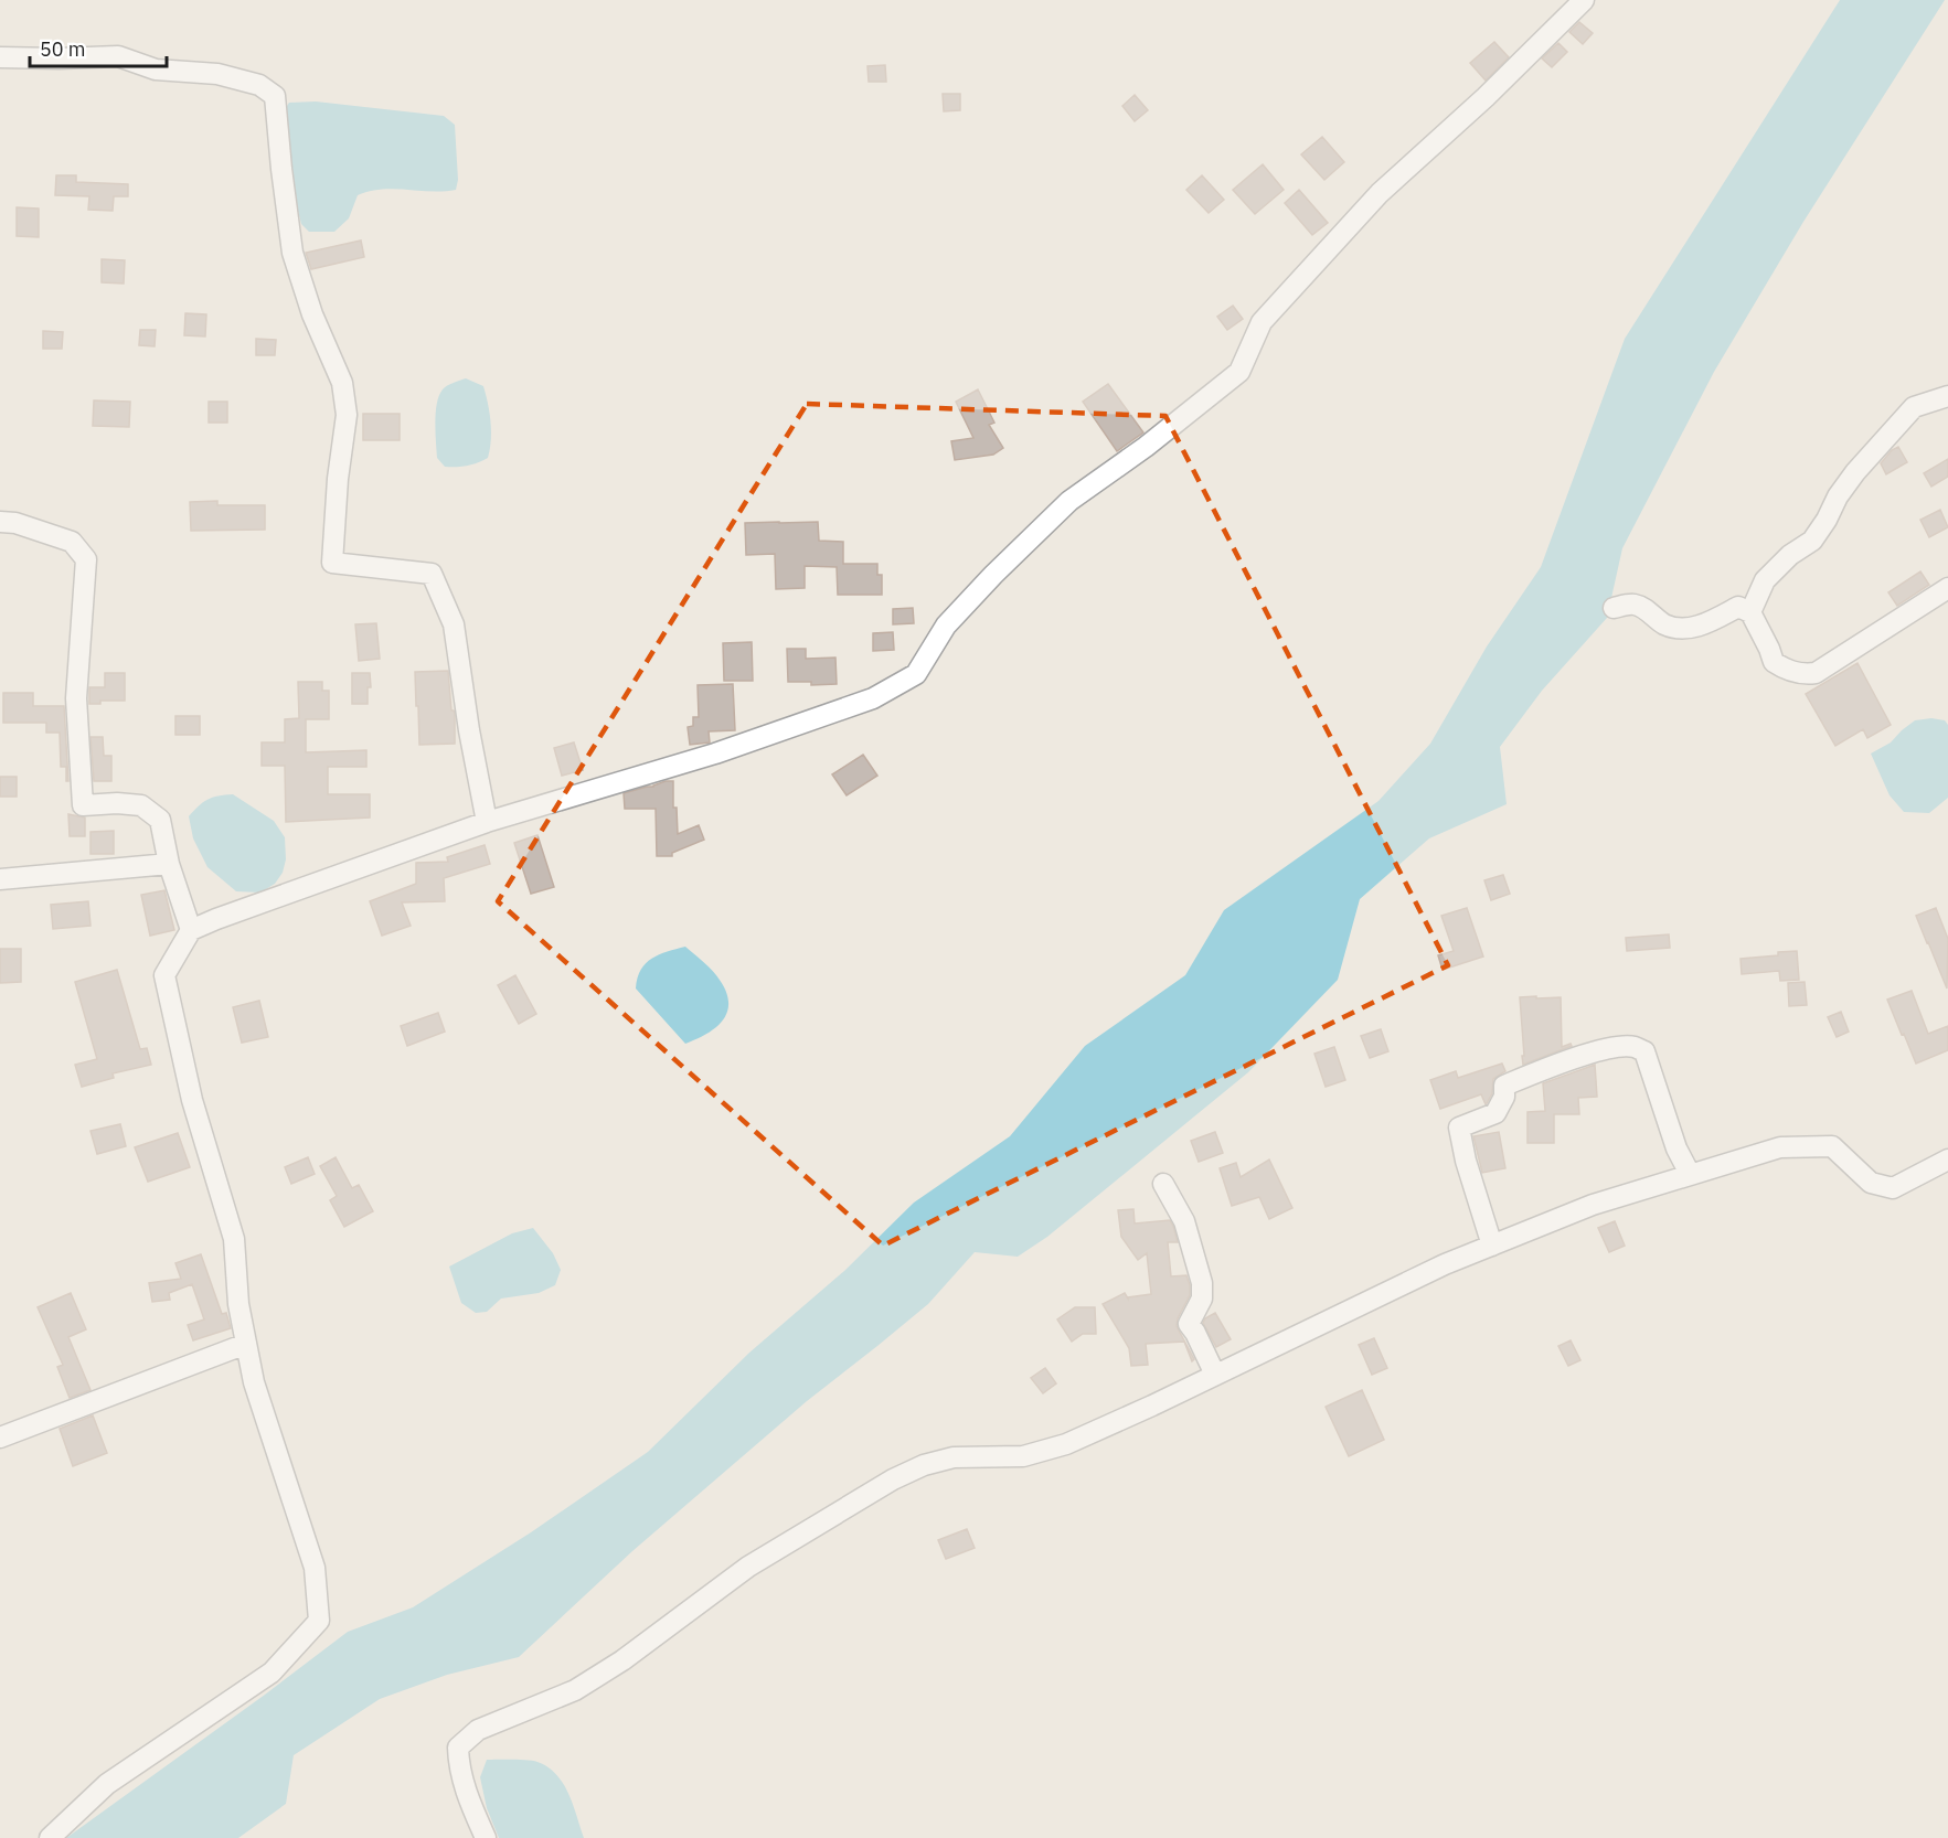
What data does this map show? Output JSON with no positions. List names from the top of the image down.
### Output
{
  "scale_bar": "50 m"
}
